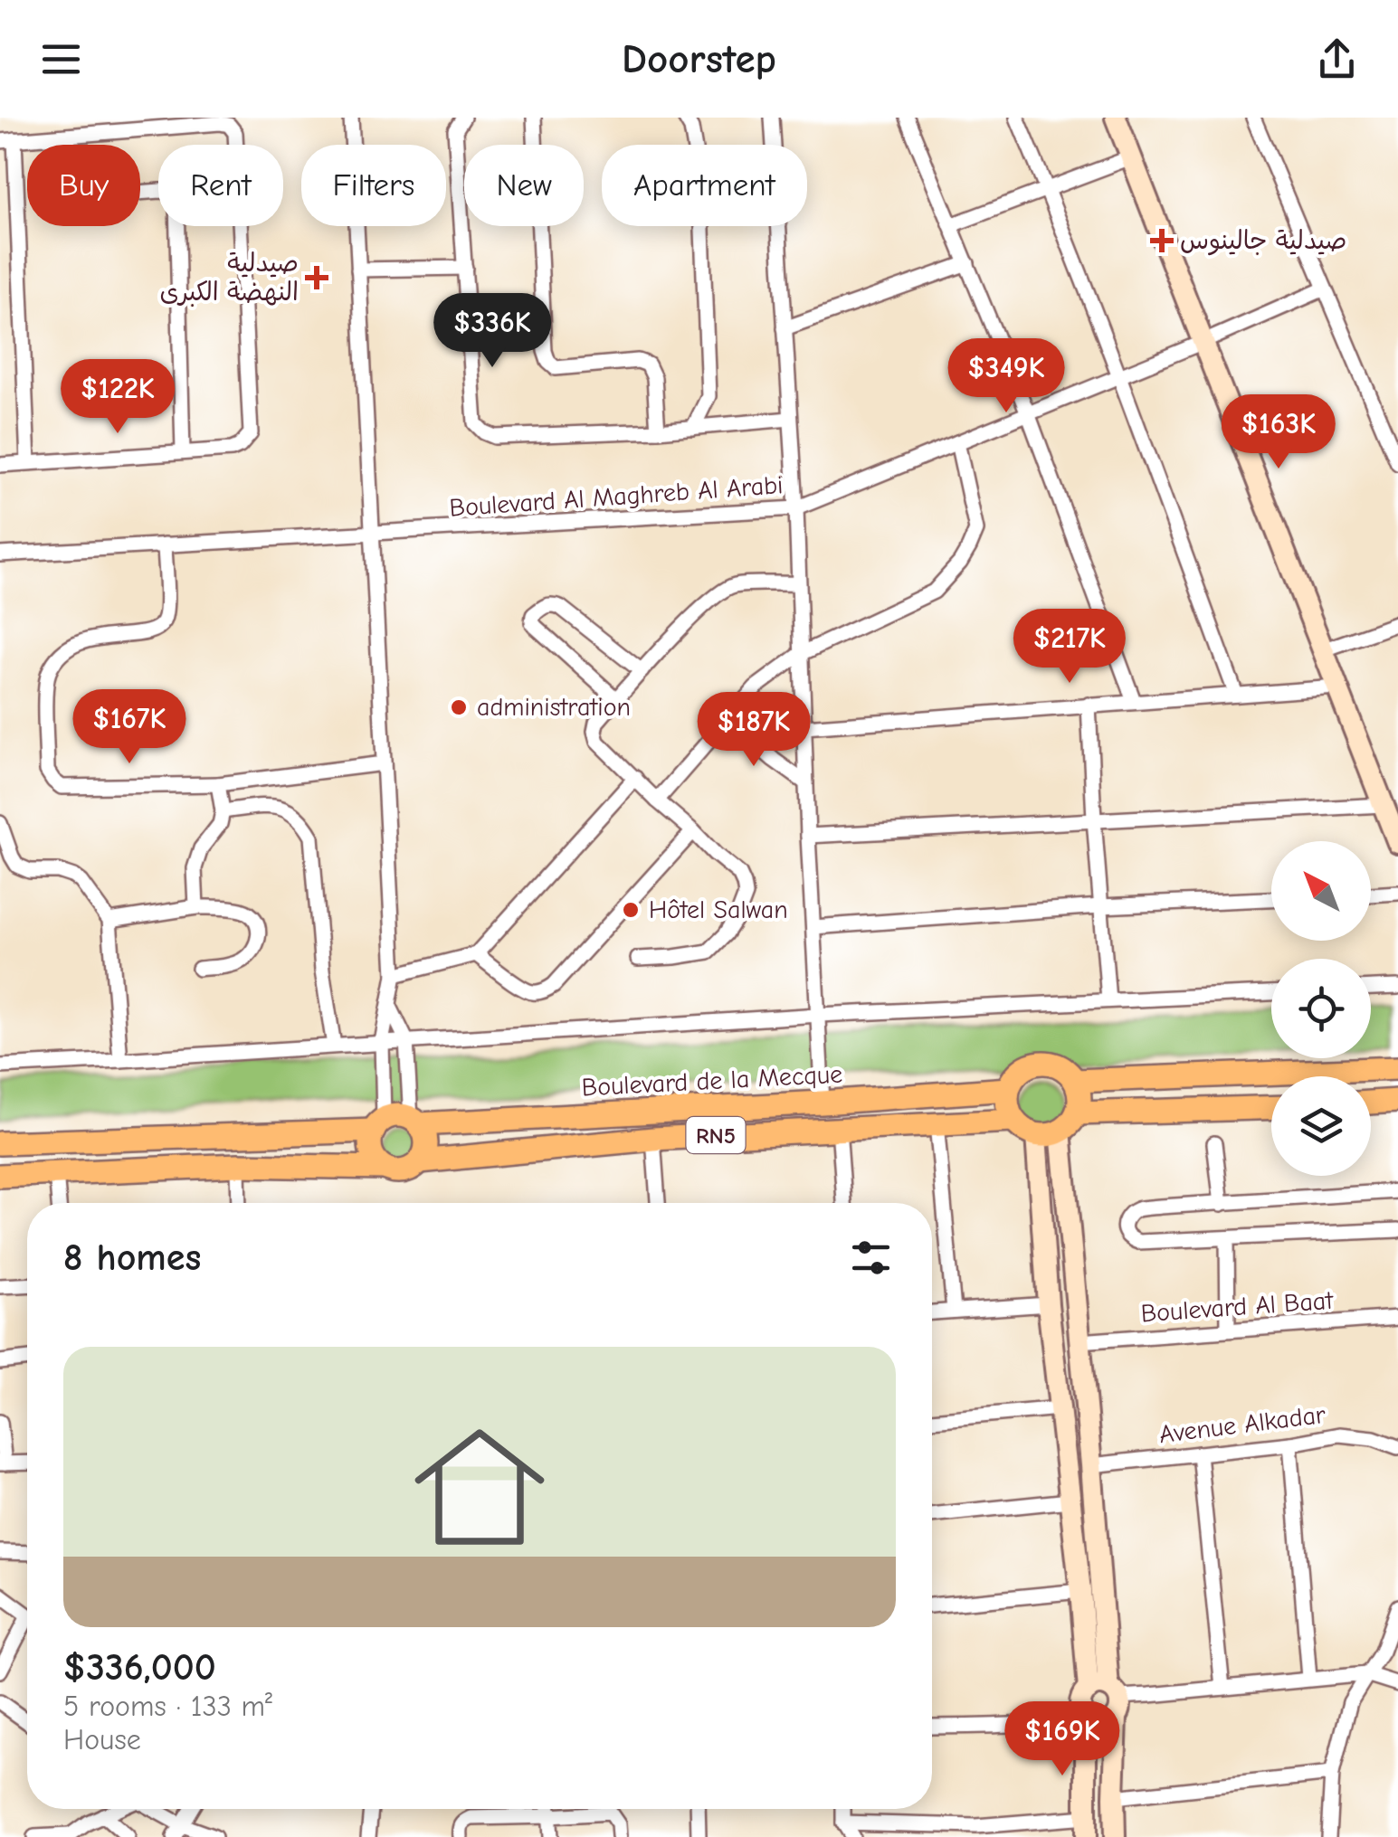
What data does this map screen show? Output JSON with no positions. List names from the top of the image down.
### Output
{
  "streets": {
    "main road": ["Boulevard de la Mecque", "RN5"],
    "street": ["Boulevard Al Maghreb Al Arabi", "Boulevard Al Baat", "Avenue Alkadar"]
  },
  "crossings": [
    ["Boulevard de la Mecque", "RN5"]
  ],
  "places": {
    "health": ["صيدلية جالينوس", "صيدلية النهضة الكبرى"],
    "other": ["administration", "Hôtel Salwan"]
  },
  "north": "top left",
  "page": {
    "header": "Doorstep",
    "chip": [
      "Buy",
      "Rent",
      "Filters",
      "New",
      "Apartment"
    ],
    "price": [
      "$336K",
      "$349K",
      "$122K",
      "$163K",
      "$217K",
      "$167K",
      "$187K",
      "$169K"
    ],
    "heading": "8 homes",
    "list": [
      {
        "name": "$336,000",
        "note": "5 rooms · 133 m² · House"
      }
    ]
  }
}
